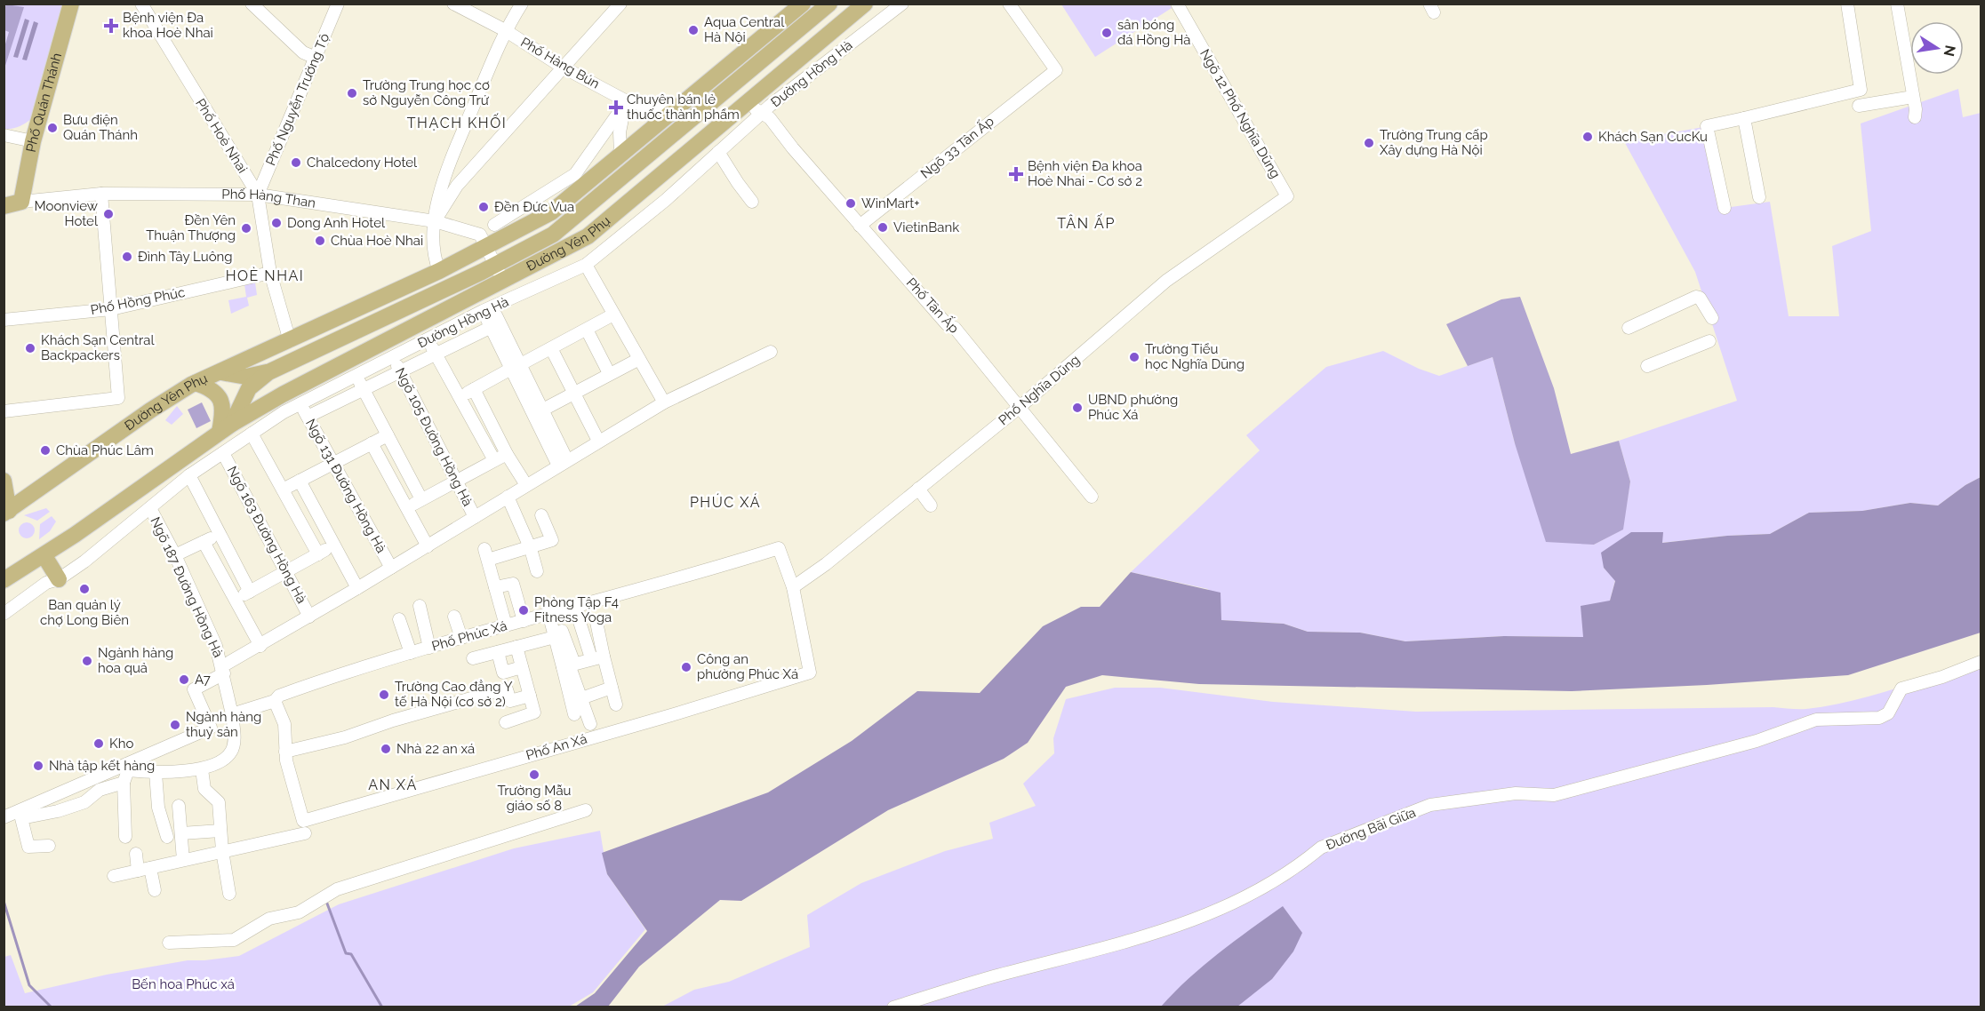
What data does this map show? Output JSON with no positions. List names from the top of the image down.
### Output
{
  "streets": {
    "main road": ["Phố Quán Thánh", "Phố Hàng Than", "Đường Yên Phụ"],
    "street": [
      "Phố Hàng Bún",
      "Đường Hồng Hà",
      "Phố Nguyễn Trường Tộ",
      "Ngõ 12 Phố Nghĩa Dũng",
      "Phố Hoè Nhai",
      "Ngõ 33 Tân Ấp",
      "Phố Hồng Phúc",
      "Phố Tân Ấp",
      "Phố Nghĩa Dũng",
      "Ngõ 105 Đường Hồng Hà",
      "Ngõ 131 Đường Hồng Hà",
      "Ngõ 163 Đường Hồng Hà",
      "Ngõ 187 Đường Hồng Hà",
      "Phố Phúc Xá",
      "Phố An Xá",
      "Đường Bãi Giữa"
    ]
  },
  "crossings": [
    ["Phố Hàng Bún", "Đường Yên Phụ"],
    ["Đường Hồng Hà", "Đường Yên Phụ"],
    ["Đường Hồng Hà", "Phố Tân Ấp"],
    ["Đường Hồng Hà", "Ngõ 105 Đường Hồng Hà"],
    ["Đường Hồng Hà", "Ngõ 131 Đường Hồng Hà"],
    ["Đường Hồng Hà", "Ngõ 163 Đường Hồng Hà"],
    ["Đường Hồng Hà", "Ngõ 187 Đường Hồng Hà"],
    ["Phố Nguyễn Trường Tộ", "Phố Hoè Nhai"],
    ["Phố Nguyễn Trường Tộ", "Phố Hàng Than"],
    ["Phố Quán Thánh", "Phố Hàng Than"],
    ["Ngõ 12 Phố Nghĩa Dũng", "Phố Nghĩa Dũng"],
    ["Phố Hoè Nhai", "Phố Hàng Than"],
    ["Phố Hoè Nhai", "Đường Yên Phụ"],
    ["Phố Hoè Nhai", "Phố Hồng Phúc"],
    ["Ngõ 33 Tân Ấp", "Phố Tân Ấp"],
    ["Phố Hàng Than", "Đường Yên Phụ"],
    ["Đường Yên Phụ", "Phố Tân Ấp"],
    ["Phố Tân Ấp", "Phố Nghĩa Dũng"],
    ["Phố Nghĩa Dũng", "Phố Phúc Xá"],
    ["Phố Nghĩa Dũng", "Phố An Xá"],
    ["Phố Phúc Xá", "Phố An Xá"]
  ],
  "districts": [
    "THẠCH KHỐI",
    "TÂN ẤP",
    "HOÈ NHAI",
    "PHÚC XÁ",
    "AN XÁ"
  ],
  "parks": ["Bến hoa Phúc xá"],
  "places": {
    "health": ["Bệnh viện Đa khoa Hoè Nhai", "Chuyên bán lẻ thuốc thành phẩm", "Bệnh viện Đa khoa Hoè Nhai - Cơ sở 2"],
    "other": [
      "Aqua Central Hà Nội",
      "sân bóng đá Hồng Hà",
      "Trường Trung học cơ sở Nguyễn Công Trứ",
      "Bưu điện Quán Thánh",
      "Khách Sạn CucKu",
      "Trường Trung cấp Xây dựng Hà Nội",
      "Chalcedony Hotel",
      "WinMart+",
      "Đền Đức Vua",
      "Moonview Hotel",
      "Dong Anh Hotel",
      "VietinBank",
      "Đền Yên Thuận Thượng",
      "Chùa Hoè Nhai",
      "Đình Tây Luông",
      "Khách Sạn Central Backpackers",
      "Trường Tiểu học Nghĩa Dũng",
      "UBND phường Phúc Xá",
      "Chùa Phúc Lâm",
      "Ban quản lý chợ Long Biên",
      "Phòng Tập F4 Fitness Yoga",
      "Ngành hàng hoa quả",
      "Công an phường Phúc Xá",
      "A7",
      "Trường Cao đẳng Y tế Hà Nội (cơ sở 2)",
      "Ngành hàng thuỷ sản",
      "Kho",
      "Nhà 22 an xá",
      "Nhà tập kết hàng",
      "Trường Mẫu giáo số 8"
    ]
  },
  "north": "right"
}
